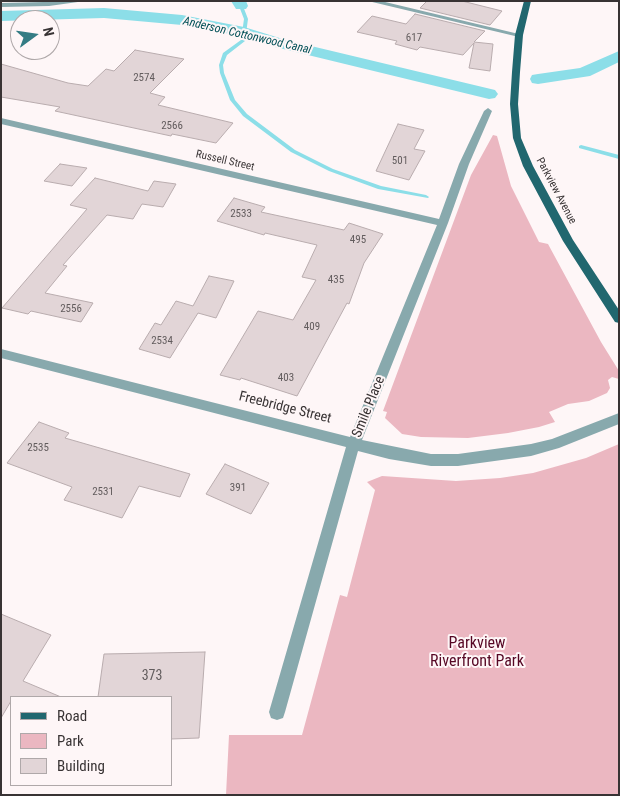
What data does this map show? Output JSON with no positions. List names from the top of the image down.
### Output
{
  "streets": {
    "main road": ["Parkview Avenue"],
    "street": ["Russell Street", "Smile Place", "Freebridge Street"]
  },
  "crossings": [
    ["Russell Street", "Smile Place"],
    ["Smile Place", "Freebridge Street"]
  ],
  "water": ["Anderson Cottonwood Canal"],
  "parks": ["Parkview Riverfront Park"],
  "house_numbers": [
    "617",
    "2574",
    "2566",
    "501",
    "2533",
    "495",
    "435",
    "2556",
    "409",
    "2534",
    "403",
    "2535",
    "391",
    "2531",
    "373"
  ],
  "legend": ["Road", "Park", "Building"],
  "north": "right"
}
